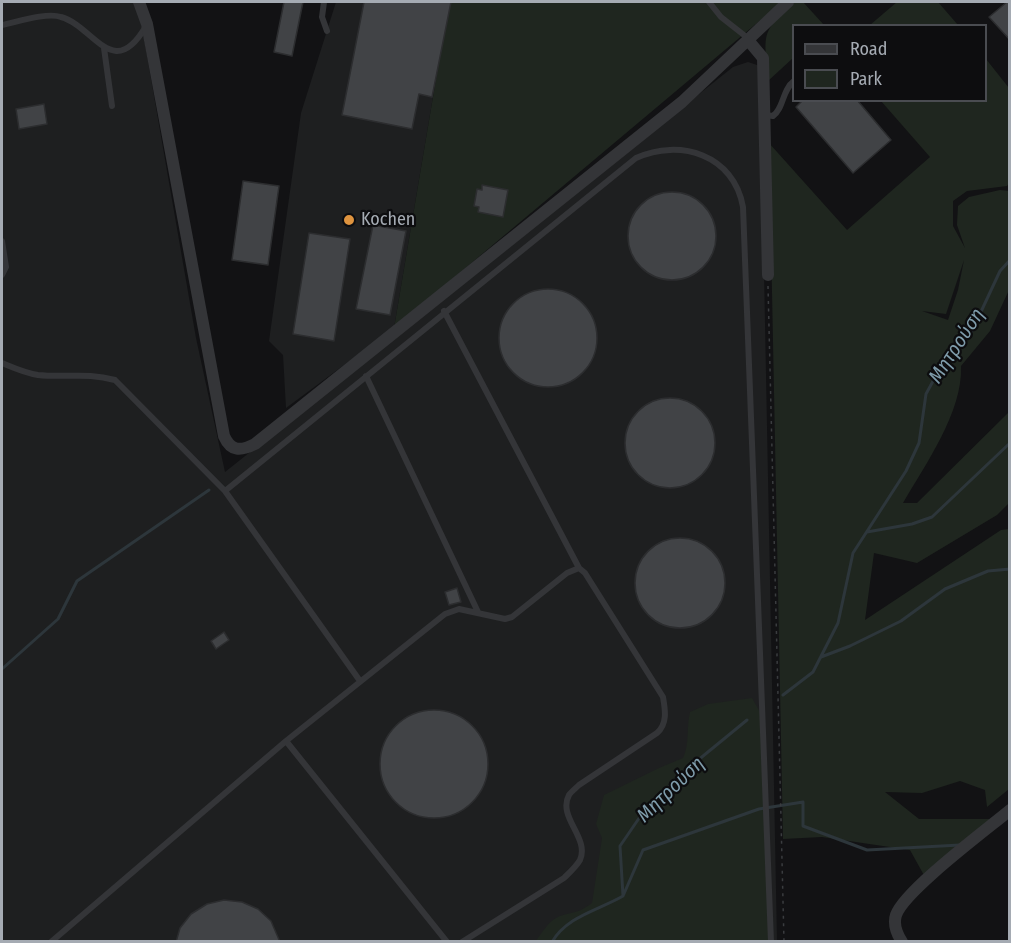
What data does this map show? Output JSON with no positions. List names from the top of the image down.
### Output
{
  "water": ["Μητρούση"],
  "places": ["Kochen"],
  "legend": ["Road", "Park"]
}
